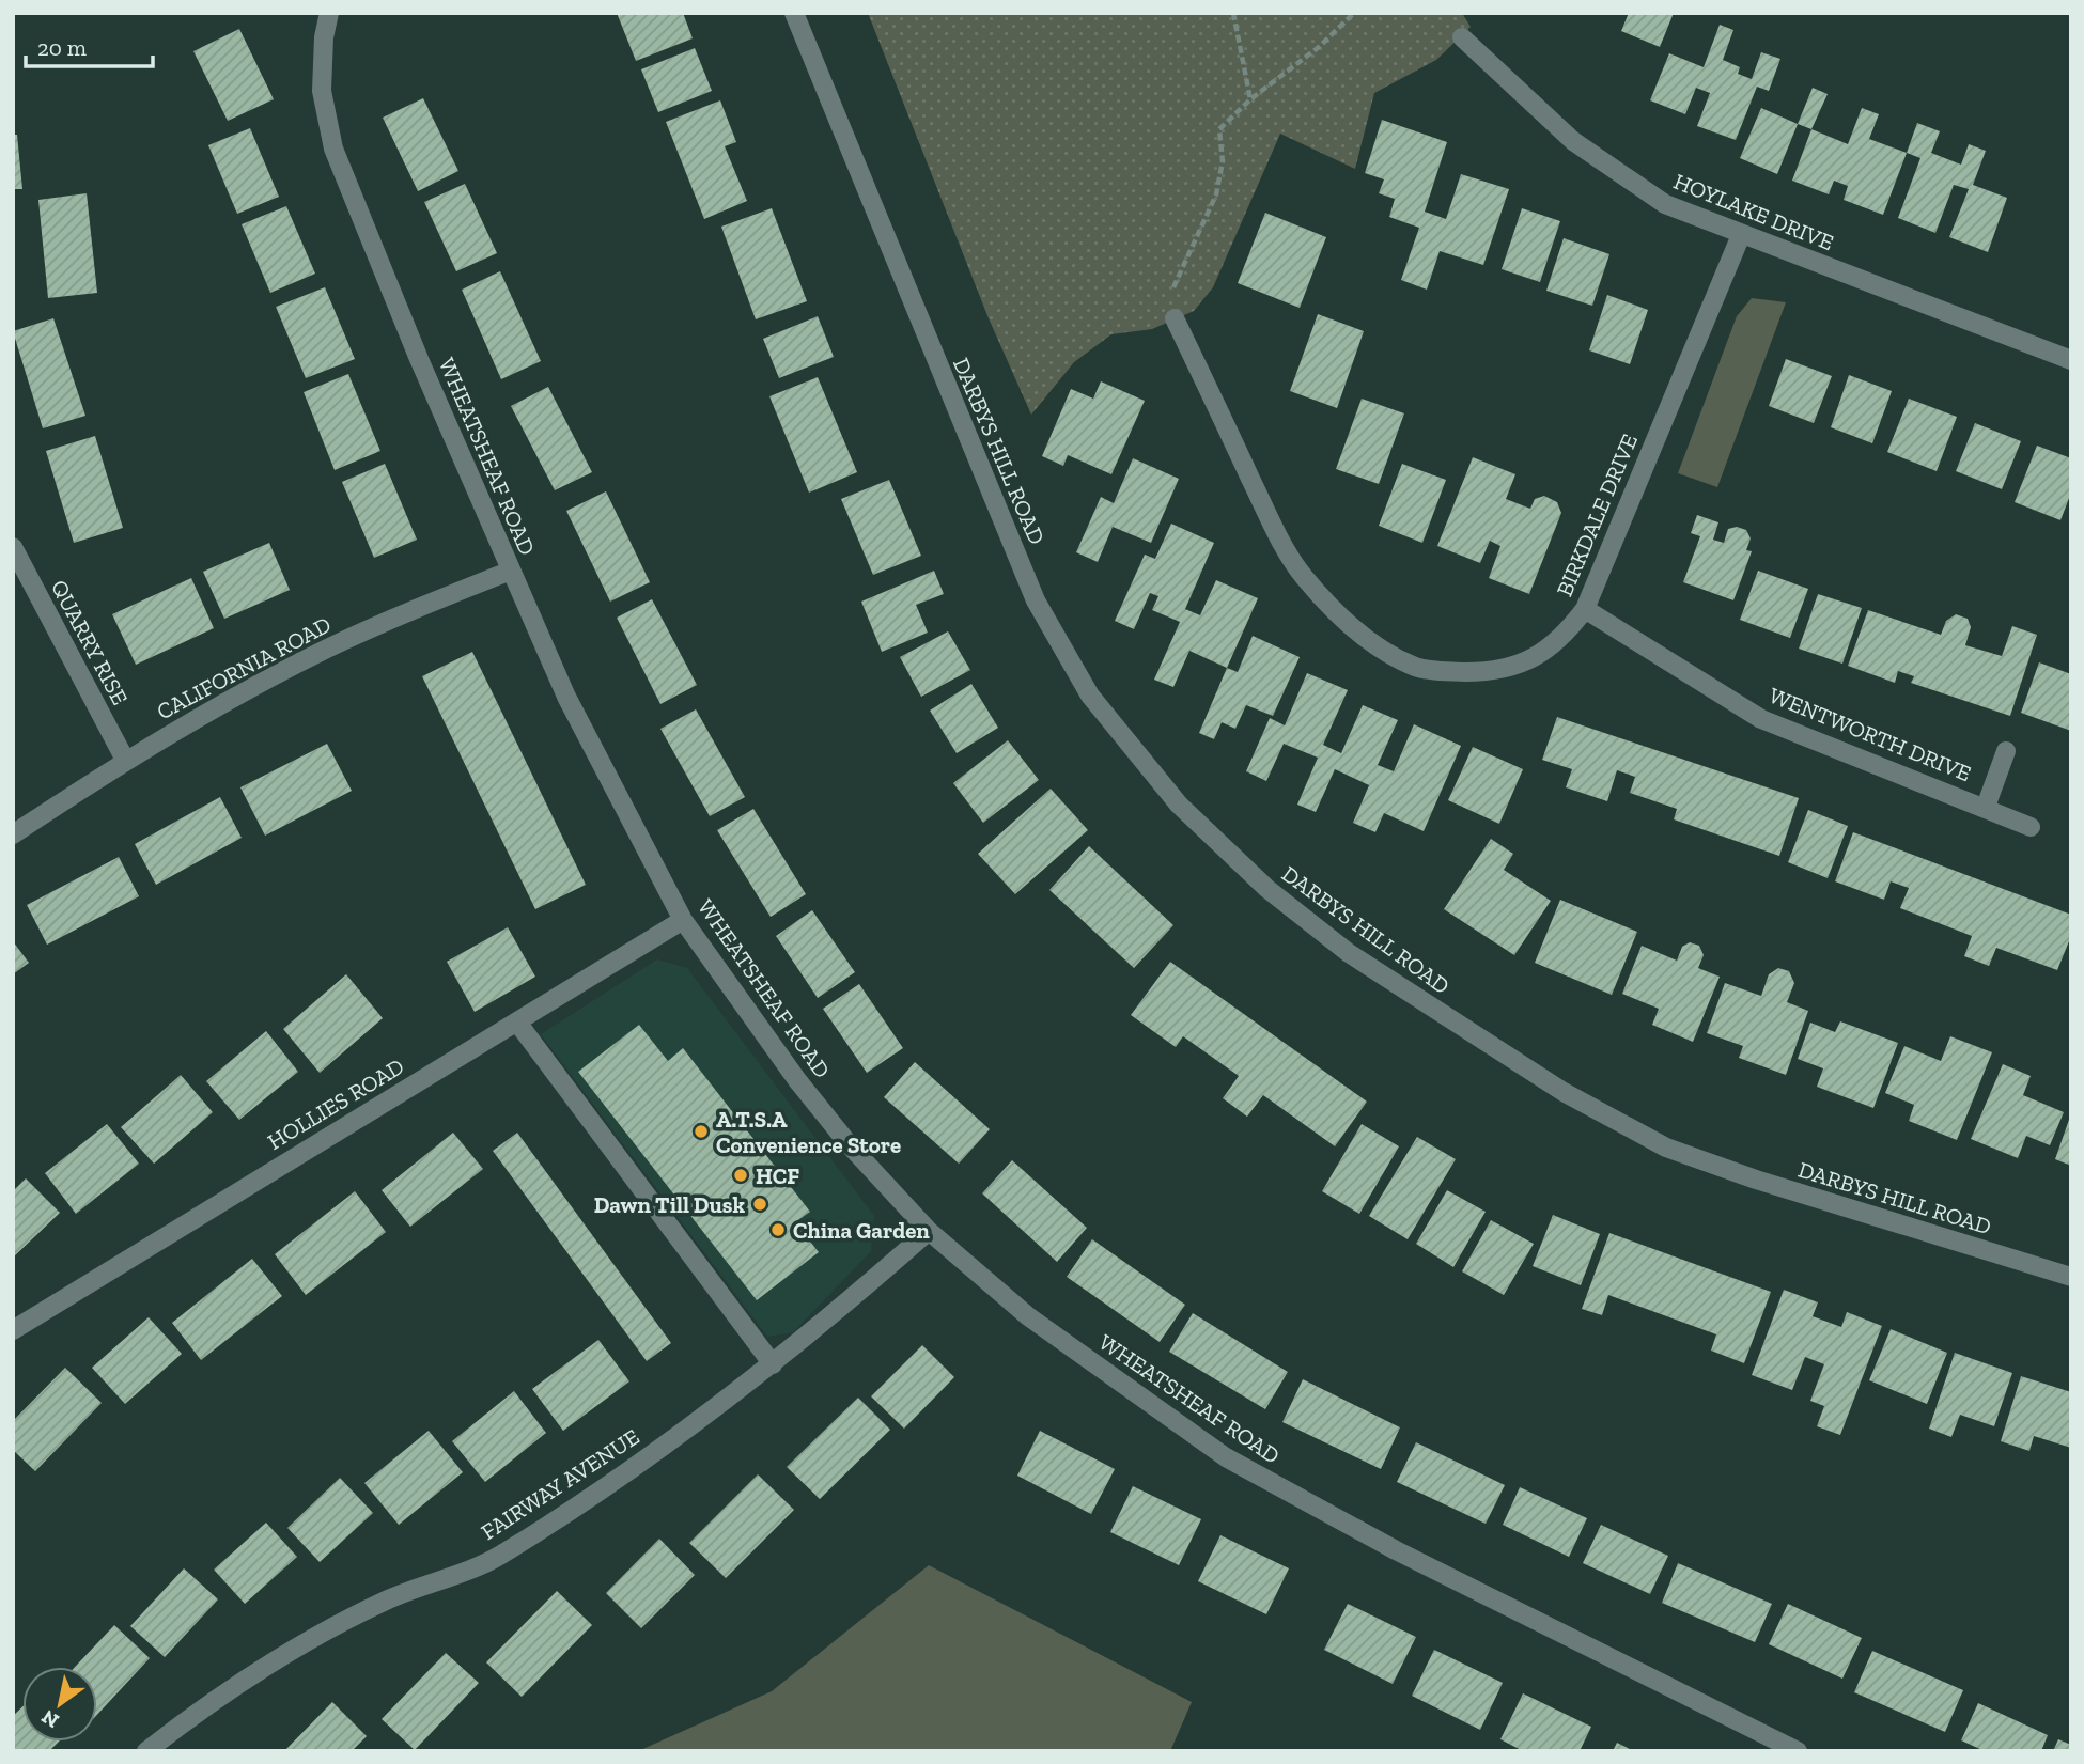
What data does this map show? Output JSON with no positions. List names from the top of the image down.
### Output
{
  "streets": {
    "street": [
      "HOYLAKE DRIVE",
      "DARBYS HILL ROAD",
      "WHEATSHEAF ROAD",
      "BIRKDALE DRIVE",
      "QUARRY RISE",
      "CALIFORNIA ROAD",
      "WENTWORTH DRIVE",
      "HOLLIES ROAD",
      "FAIRWAY AVENUE"
    ]
  },
  "crossings": [
    ["HOYLAKE DRIVE", "BIRKDALE DRIVE"],
    ["WHEATSHEAF ROAD", "CALIFORNIA ROAD"],
    ["WHEATSHEAF ROAD", "HOLLIES ROAD"],
    ["WHEATSHEAF ROAD", "FAIRWAY AVENUE"],
    ["BIRKDALE DRIVE", "WENTWORTH DRIVE"],
    ["QUARRY RISE", "CALIFORNIA ROAD"]
  ],
  "places": [
    "A.T.S.A Convenience Store",
    "HCF",
    "Dawn Till Dusk",
    "China Garden"
  ],
  "scale_bar": "20 m",
  "north": "bottom left"
}
